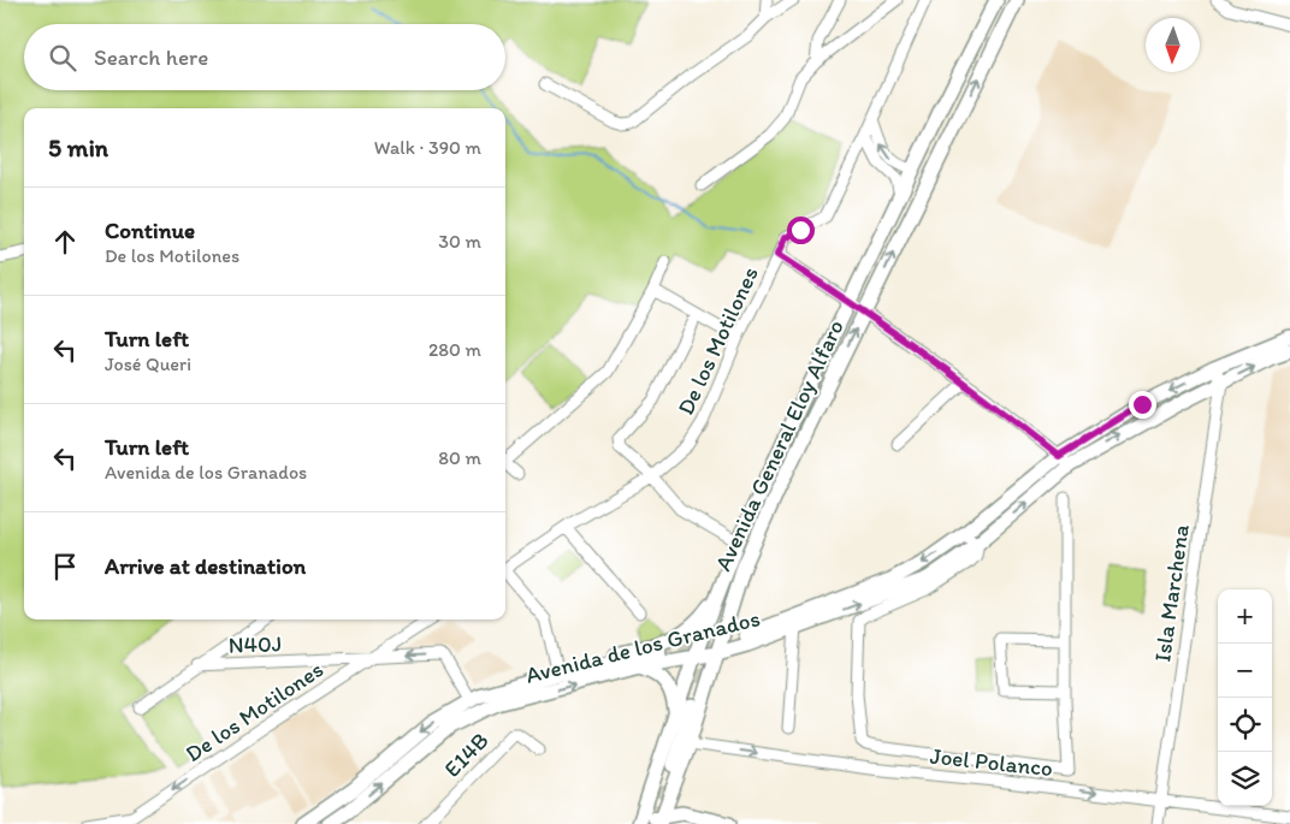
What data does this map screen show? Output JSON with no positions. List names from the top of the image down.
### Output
{
  "streets": {
    "main road": ["Avenida General Eloy Alfaro", "Avenida de los Granados"],
    "street": [
      "De los Motilones",
      "Isla Marchena",
      "N40J",
      "E14B",
      "Joel Polanco"
    ]
  },
  "crossings": [
    ["De los Motilones", "N40J"],
    ["Avenida General Eloy Alfaro", "Avenida de los Granados"],
    ["Avenida General Eloy Alfaro", "Joel Polanco"],
    ["Isla Marchena", "Avenida de los Granados"],
    ["Isla Marchena", "Joel Polanco"],
    ["N40J", "Avenida de los Granados"]
  ],
  "one_way": ["N40J", "Joel Polanco"],
  "north": "bottom",
  "page": {
    "search": "Search here",
    "heading": ["5 min", "Walk · 390 m"],
    "list": [
      ["Continue", "De los Motilones", "30 m"],
      ["Turn left", "José Queri", "280 m"],
      ["Turn left", "Avenida de los Granados", "80 m"],
      "Arrive at destination"
    ],
    "map_buttons": ["+", "−"]
  }
}
